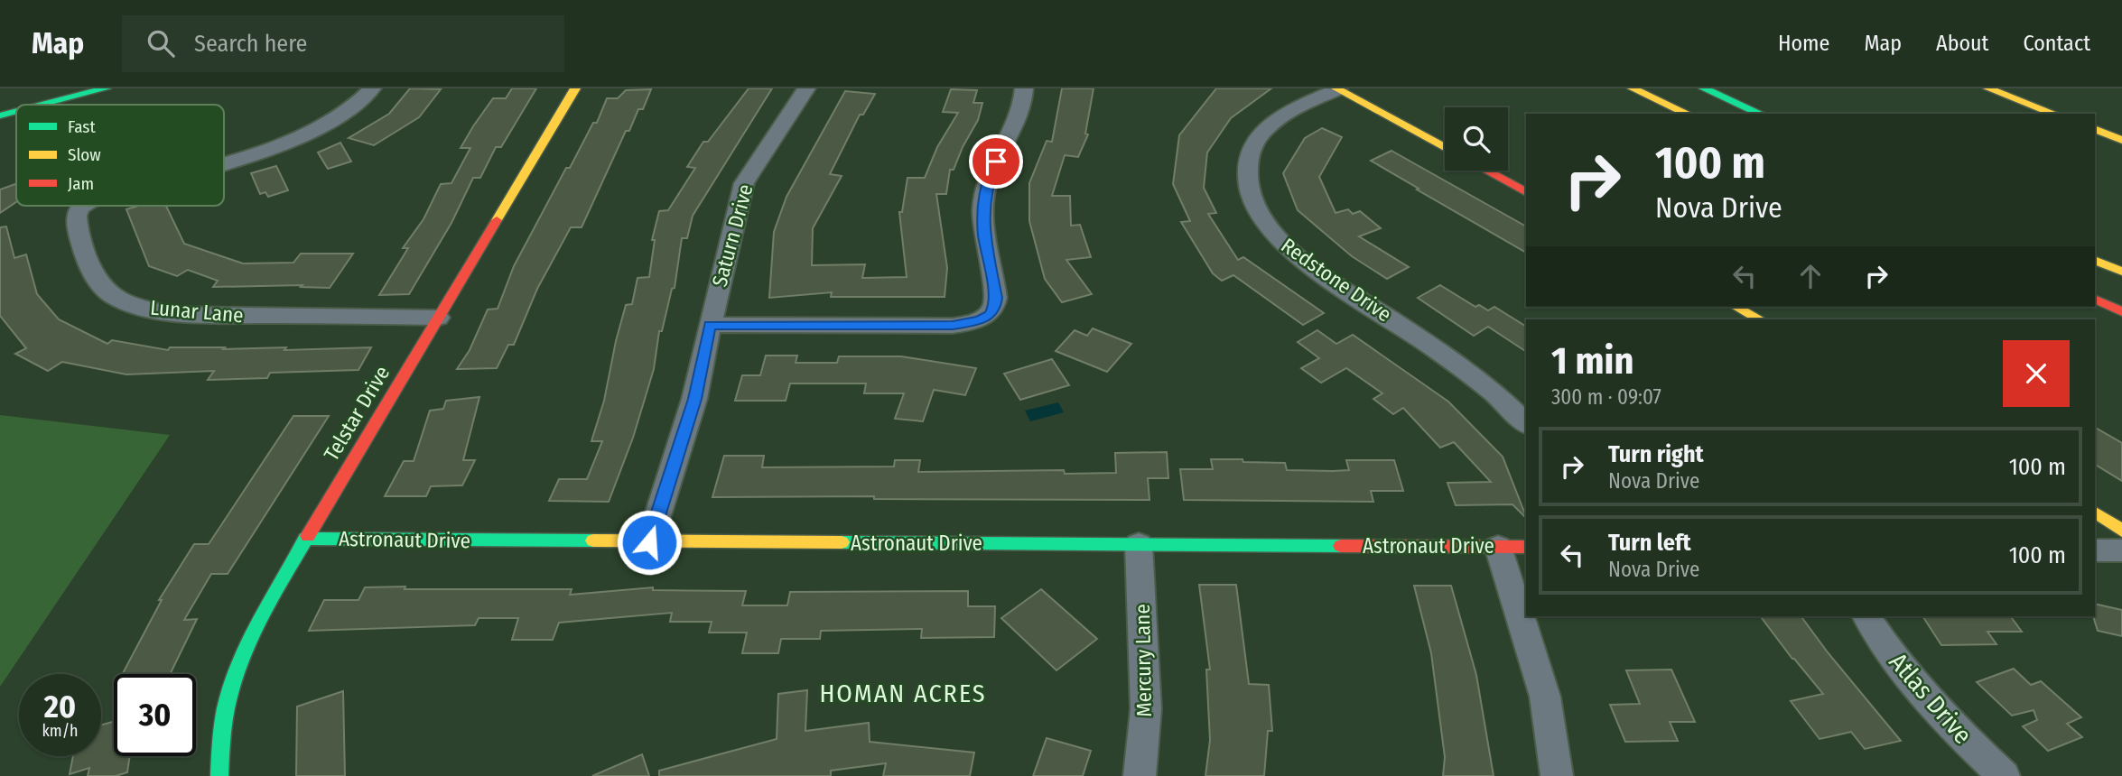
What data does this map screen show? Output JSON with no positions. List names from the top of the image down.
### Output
{
  "streets": {
    "main road": ["Telstar Drive", "Astronaut Drive"],
    "street": [
      "Saturn Drive",
      "Redstone Drive",
      "Lunar Lane",
      "Mercury Lane",
      "Atlas Drive"
    ]
  },
  "crossings": [
    ["Saturn Drive", "Astronaut Drive"],
    ["Lunar Lane", "Telstar Drive"],
    ["Telstar Drive", "Astronaut Drive"],
    ["Astronaut Drive", "Mercury Lane"]
  ],
  "districts": ["HOMAN ACRES"],
  "legend": ["Fast", "Slow", "Jam"],
  "page": {
    "header": "Map",
    "search": "Search here",
    "nav": [
      "Home",
      "Map",
      "About",
      "Contact"
    ],
    "turn": ["100 m", "Nova Drive"],
    "heading": ["1 min", "300 m · 09:07"],
    "list": [
      {
        "name": "Turn right",
        "note": "Nova Drive",
        "value": "100 m"
      },
      {
        "name": "Turn left",
        "note": "Nova Drive",
        "value": "100 m"
      }
    ],
    "speed": "20 km/h",
    "limit": "30"
  }
}
